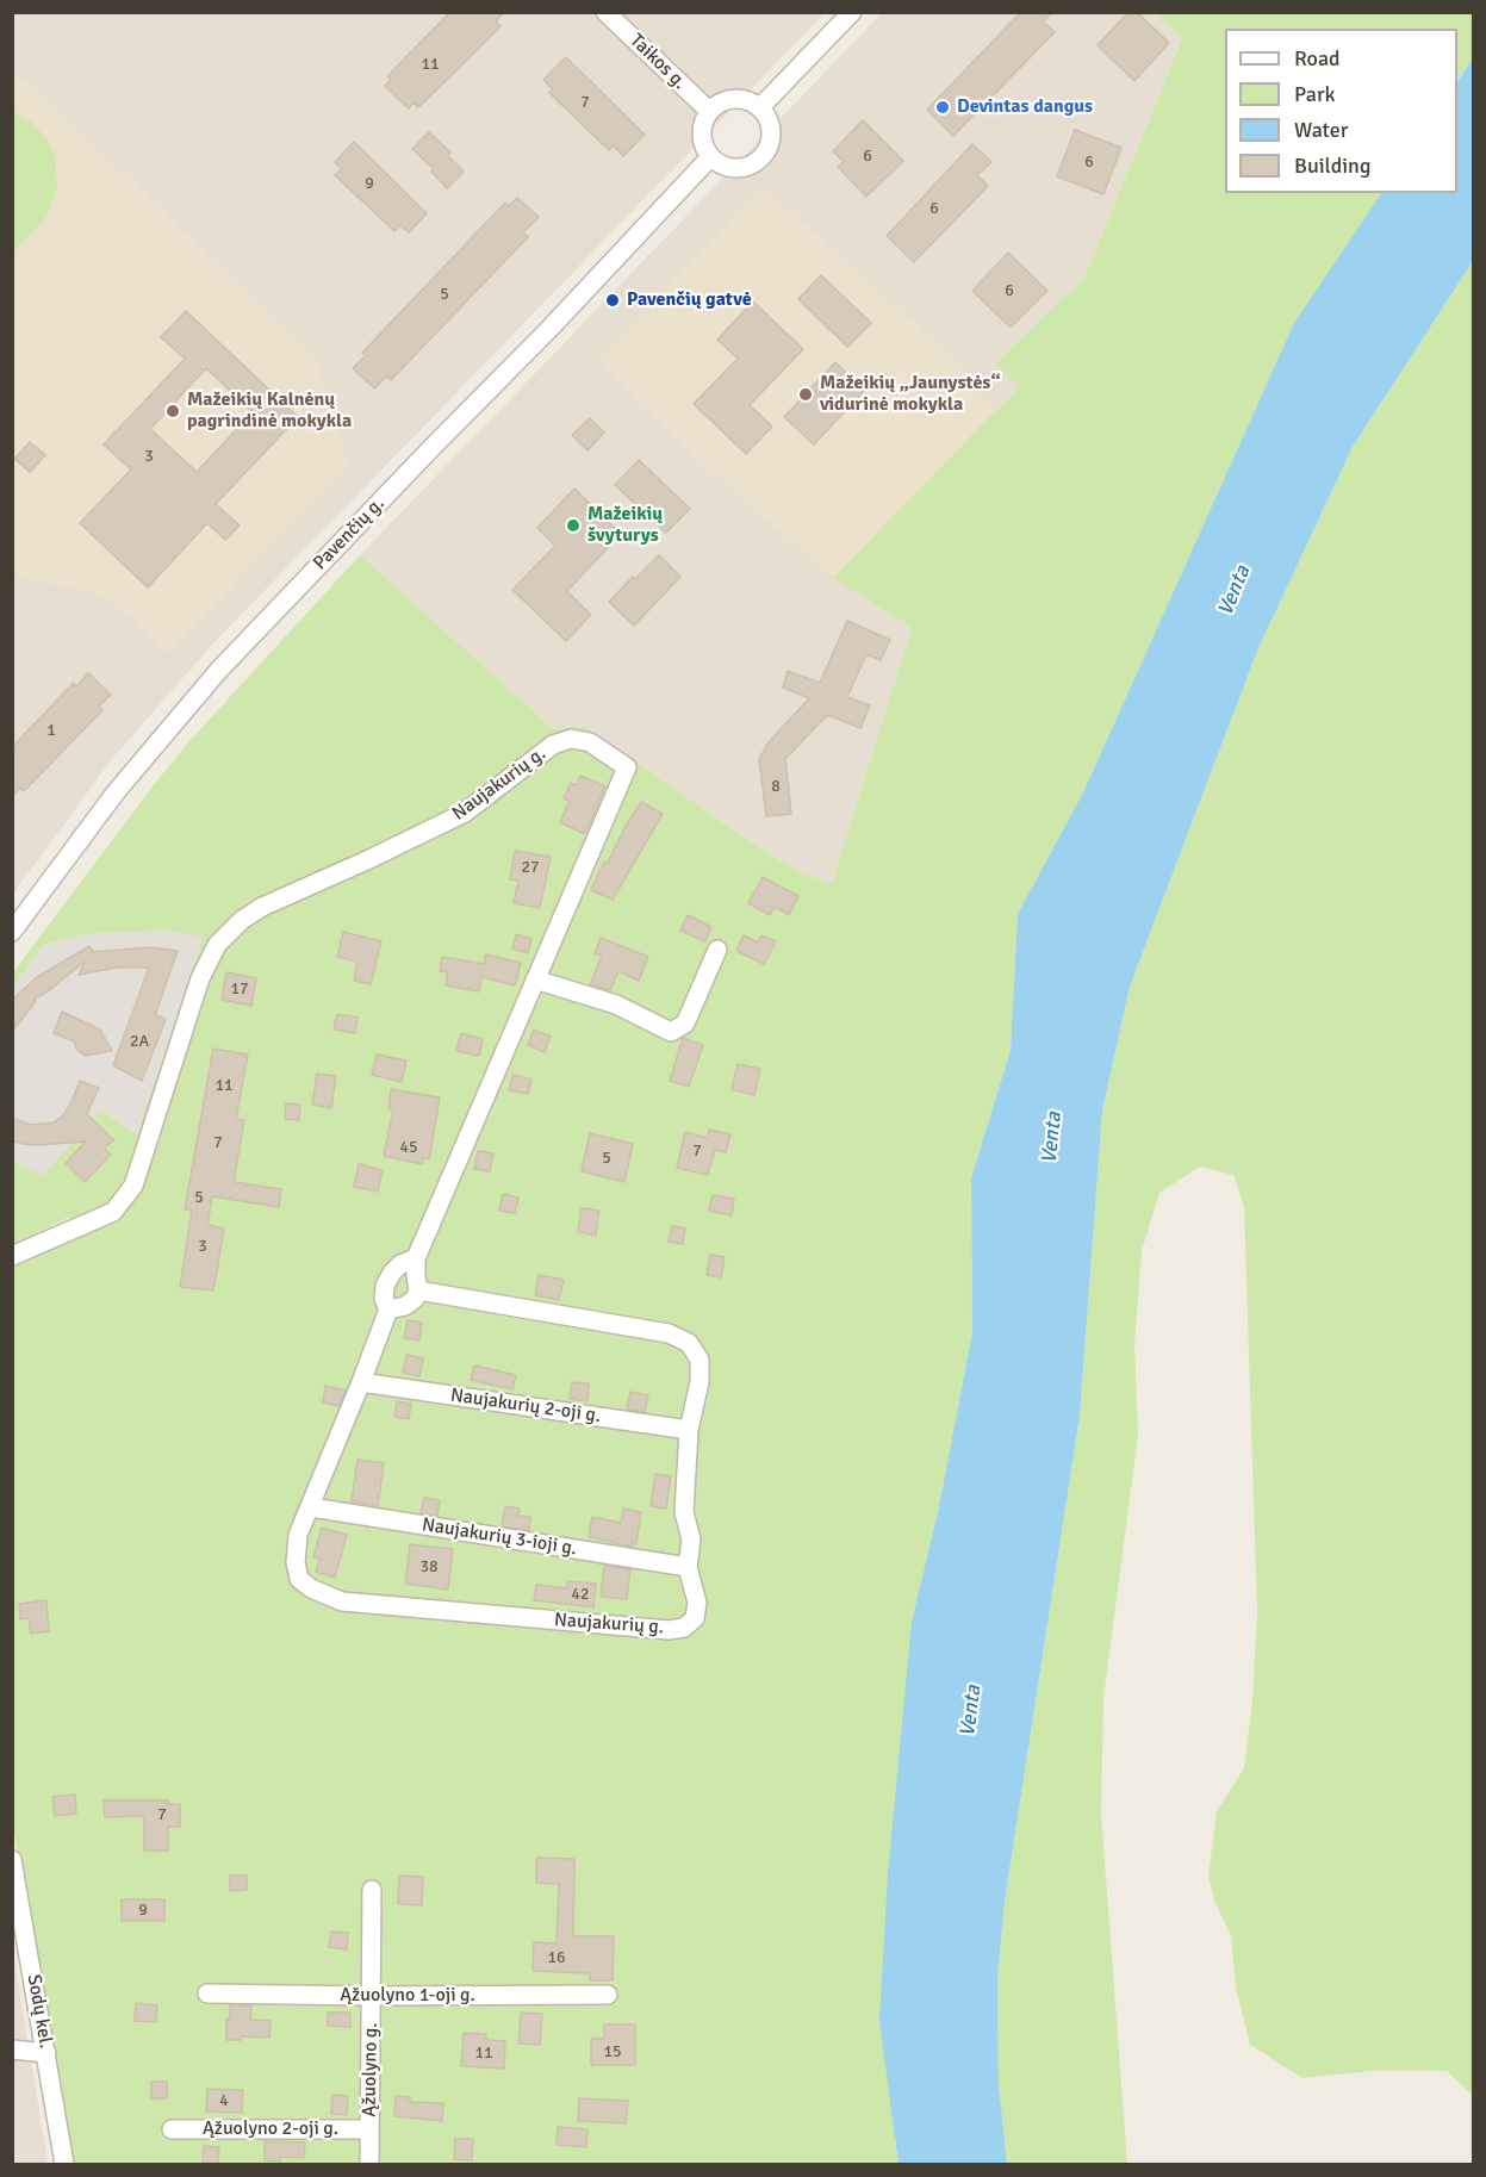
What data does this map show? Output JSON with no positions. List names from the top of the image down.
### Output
{
  "streets": {
    "street": [
      "Taikos g.",
      "Pavenčių g.",
      "Naujakurių g.",
      "Naujakurių 2-oji g.",
      "Naujakurių 3-ioji g.",
      "Ąžuolyno 1-oji g.",
      "Sodų kel.",
      "Ąžuolyno g.",
      "Ąžuolyno 2-oji g."
    ]
  },
  "crossings": [
    ["Taikos g.", "Pavenčių g."],
    ["Naujakurių g.", "Naujakurių 2-oji g."],
    ["Naujakurių g.", "Naujakurių 3-ioji g."],
    ["Ąžuolyno 1-oji g.", "Ąžuolyno g."],
    ["Ąžuolyno g.", "Ąžuolyno 2-oji g."]
  ],
  "water": ["Venta"],
  "places": [
    "Devintas dangus",
    "Pavenčių gatvė",
    "Mažeikių „Jaunystės“ vidurinė mokykla",
    "Mažeikių Kalnėnų pagrindinė mokykla",
    "Mažeikių švyturys"
  ],
  "house_numbers": [
    "11",
    "7",
    "6",
    "6",
    "9",
    "6",
    "6",
    "5",
    "3",
    "1",
    "8",
    "27",
    "17",
    "2A",
    "11",
    "7",
    "45",
    "7",
    "5",
    "5",
    "3",
    "38",
    "42",
    "7",
    "9",
    "16",
    "15",
    "11",
    "4"
  ],
  "legend": [
    "Road",
    "Park",
    "Water",
    "Building"
  ]
}
